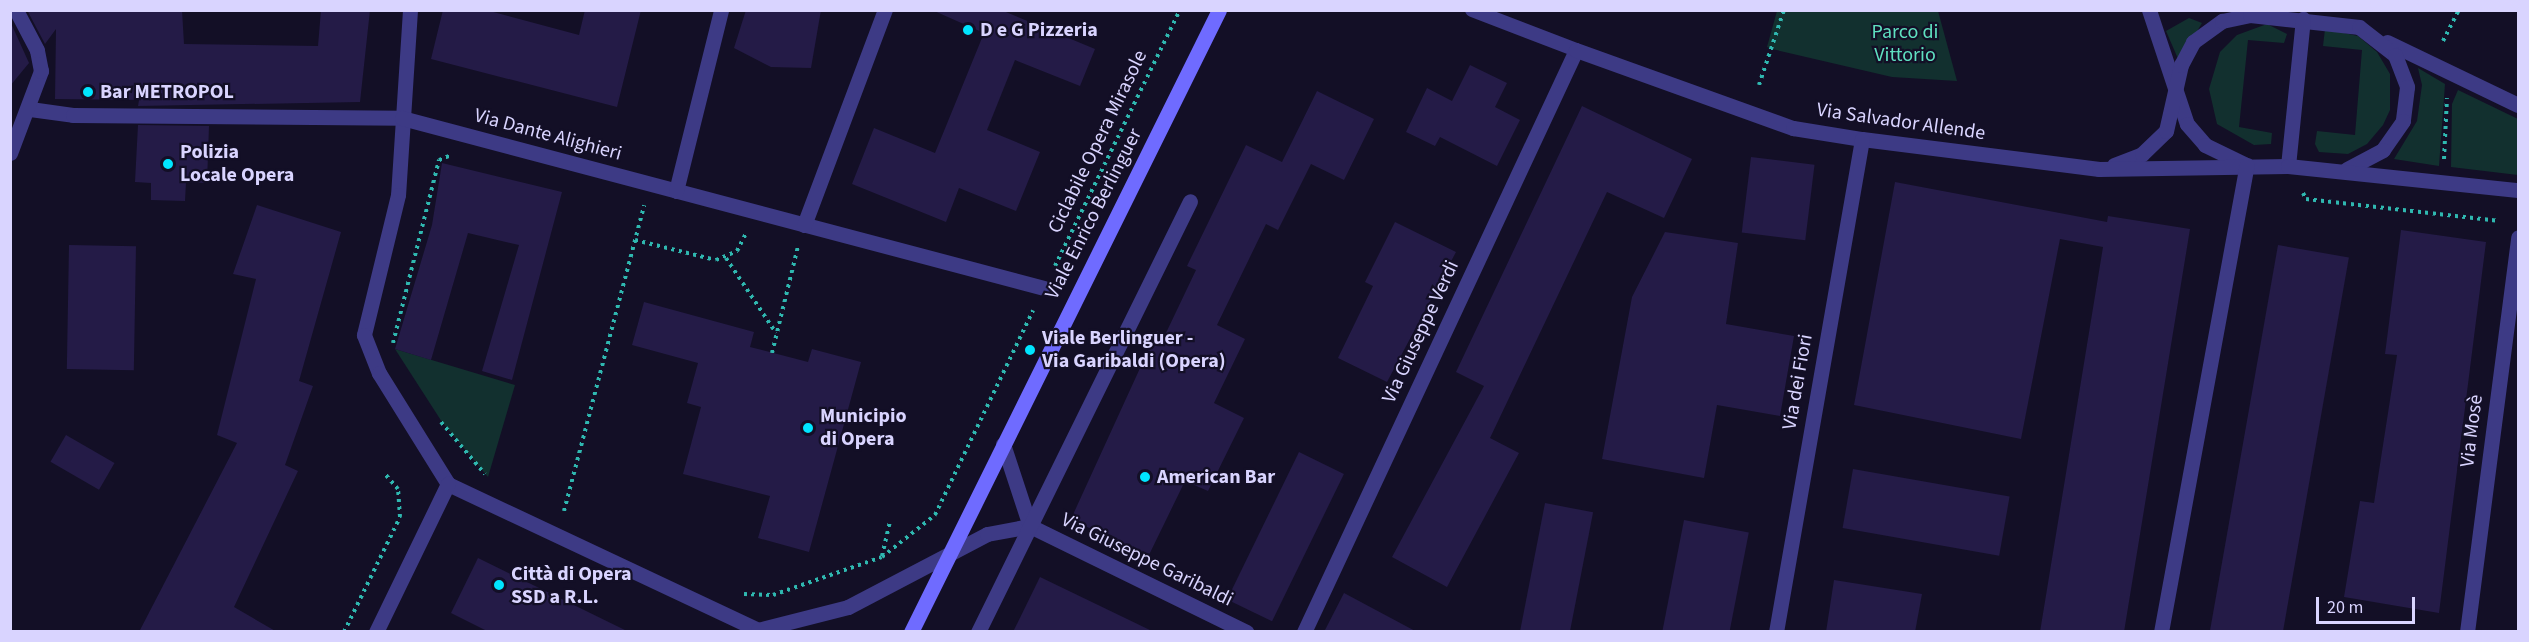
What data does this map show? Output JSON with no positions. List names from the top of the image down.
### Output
{
  "streets": {
    "street": [
      "Via Salvador Allende",
      "Via Dante Alighieri",
      "Viale Enrico Berlinguer",
      "Via Giuseppe Verdi",
      "Via dei Fiori",
      "Via Mosè",
      "Via Giuseppe Garibaldi"
    ],
    "path": ["Ciclabile Opera Mirasole"]
  },
  "crossings": [
    ["Via Salvador Allende", "Via Giuseppe Verdi"],
    ["Via Salvador Allende", "Via dei Fiori"],
    ["Via Dante Alighieri", "Ciclabile Opera Mirasole"],
    ["Viale Enrico Berlinguer", "Via Giuseppe Garibaldi"]
  ],
  "parks": ["Parco di Vittorio"],
  "places": [
    "D e G Pizzeria",
    "Bar METROPOL",
    "Polizia Locale Opera",
    "Viale Berlinguer - Via Garibaldi (Opera)",
    "Municipio di Opera",
    "American Bar",
    "Città di Opera SSD a R.L."
  ],
  "scale_bar": "20 m"
}
